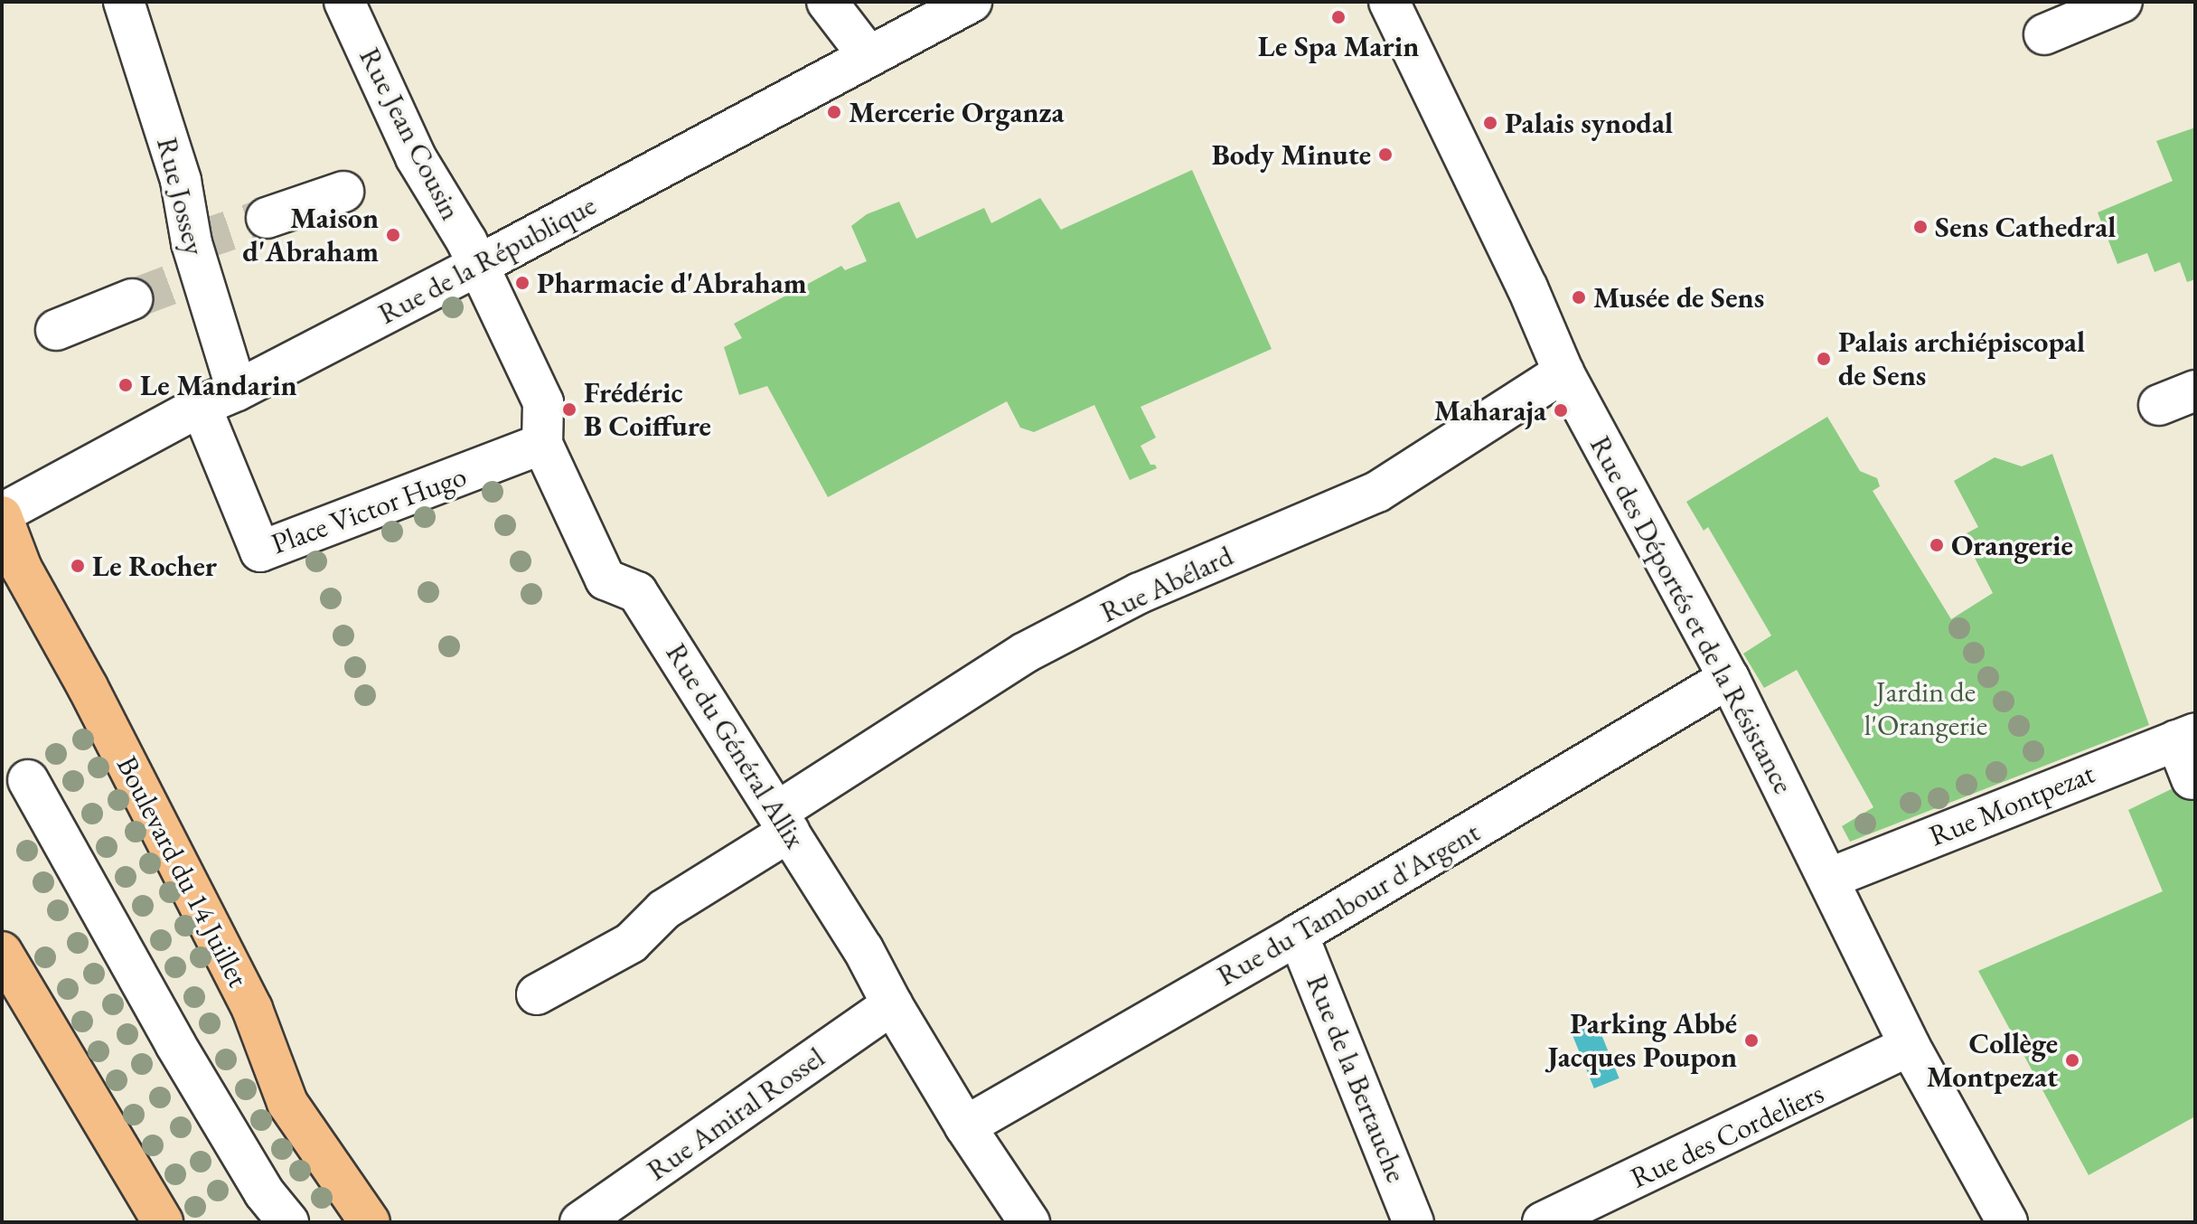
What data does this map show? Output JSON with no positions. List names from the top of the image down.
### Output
{
  "streets": {
    "main road": ["Boulevard du 14 Juillet"],
    "street": [
      "Rue Jean Cousin",
      "Rue Jossey",
      "Rue de la République",
      "Place Victor Hugo",
      "Rue Abélard",
      "Rue des Déportés et de la Résistance",
      "Rue du Général Allix",
      "Rue Montpezat",
      "Rue du Tambour d'Argent",
      "Rue de la Bertauche",
      "Rue Amiral Rossel",
      "Rue des Cordeliers"
    ]
  },
  "crossings": [
    ["Rue Jean Cousin", "Rue de la République"],
    ["Rue Jean Cousin", "Rue du Général Allix"],
    ["Rue Jossey", "Rue de la République"],
    ["Rue de la République", "Place Victor Hugo"],
    ["Rue de la République", "Rue du Général Allix"],
    ["Rue de la République", "Boulevard du 14 Juillet"],
    ["Place Victor Hugo", "Rue du Général Allix"],
    ["Rue Abélard", "Rue des Déportés et de la Résistance"],
    ["Rue Abélard", "Rue du Général Allix"],
    ["Rue des Déportés et de la Résistance", "Rue Montpezat"],
    ["Rue des Déportés et de la Résistance", "Rue du Tambour d'Argent"],
    ["Rue des Déportés et de la Résistance", "Rue des Cordeliers"],
    ["Rue du Général Allix", "Rue du Tambour d'Argent"],
    ["Rue du Général Allix", "Rue Amiral Rossel"],
    ["Rue du Tambour d'Argent", "Rue de la Bertauche"]
  ],
  "parks": ["Jardin de l'Orangerie"],
  "places": [
    "Le Spa Marin",
    "Mercerie Organza",
    "Palais synodal",
    "Body Minute",
    "Sens Cathedral",
    "Maison d'Abraham",
    "Pharmacie d'Abraham",
    "Musée de Sens",
    "Palais archiépiscopal de Sens",
    "Le Mandarin",
    "Frédéric B Coiffure",
    "Maharaja",
    "Orangerie",
    "Le Rocher",
    "Parking Abbé Jacques Poupon",
    "Collège Montpezat"
  ]
}
